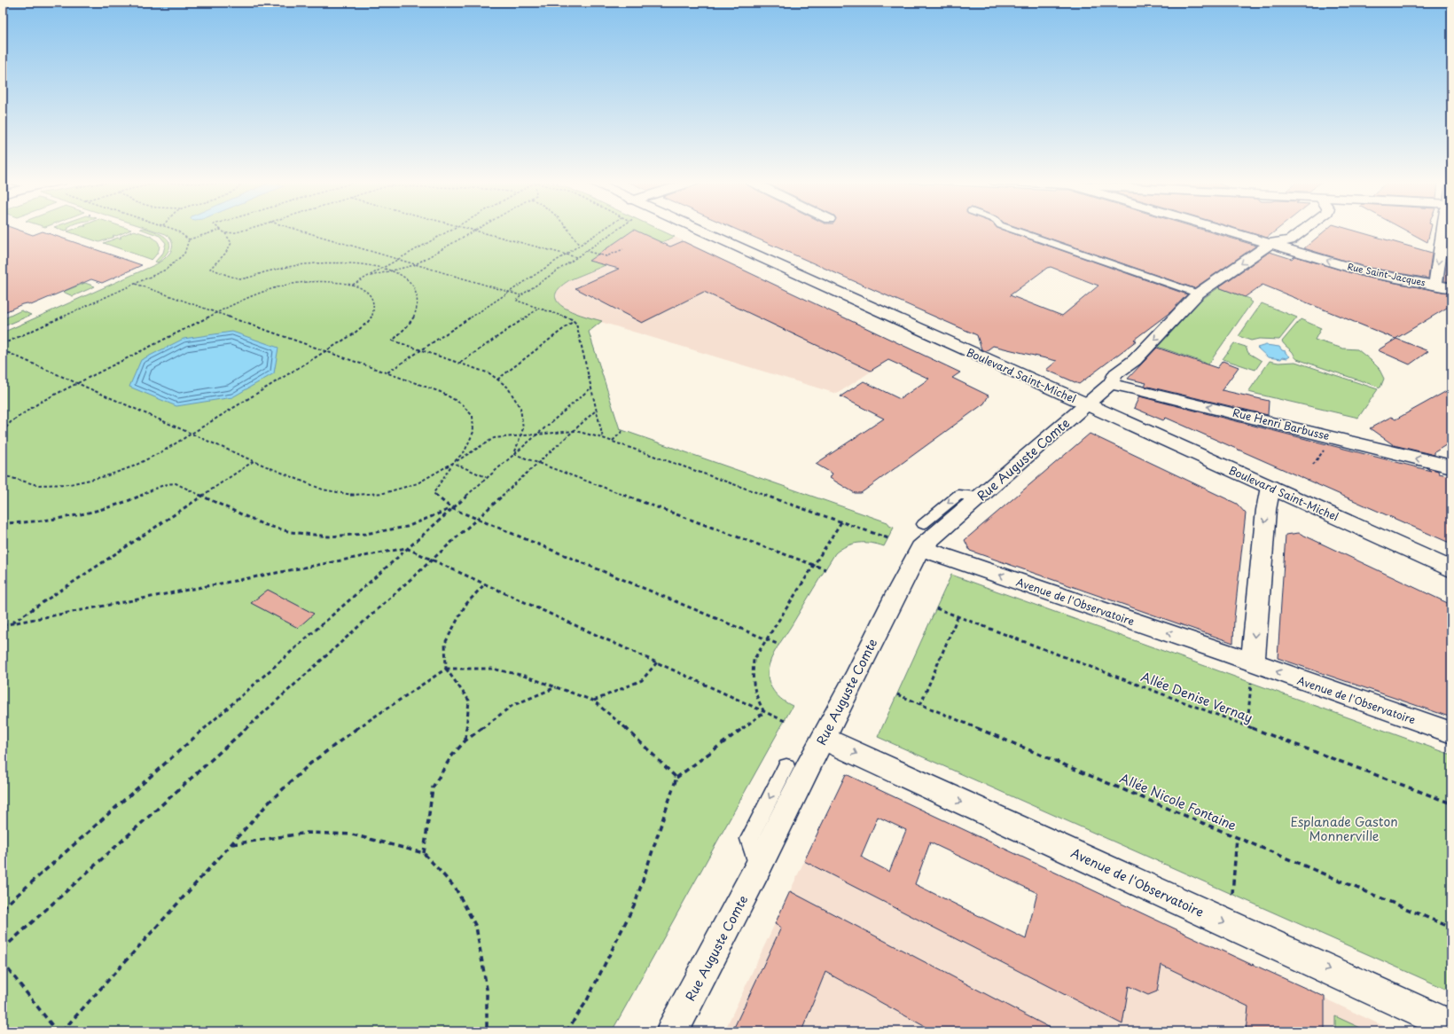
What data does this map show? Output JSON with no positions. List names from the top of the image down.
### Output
{
  "streets": {
    "street": [
      "Rue Saint-Jacques",
      "Boulevard Saint-Michel",
      "Rue Henri Barbusse",
      "Rue Auguste Comte",
      "Avenue de l'Observatoire"
    ],
    "path": ["Allée Denise Vernay", "Allée Nicole Fontaine"]
  },
  "crossings": [
    ["Rue Saint-Jacques", "Rue Auguste Comte"],
    ["Boulevard Saint-Michel", "Rue Auguste Comte"],
    ["Rue Henri Barbusse", "Rue Auguste Comte"],
    ["Rue Auguste Comte", "Avenue de l'Observatoire"]
  ],
  "one_way": ["Rue Saint-Jacques", "Rue Henri Barbusse"],
  "parks": ["Esplanade Gaston Monnerville"]
}
